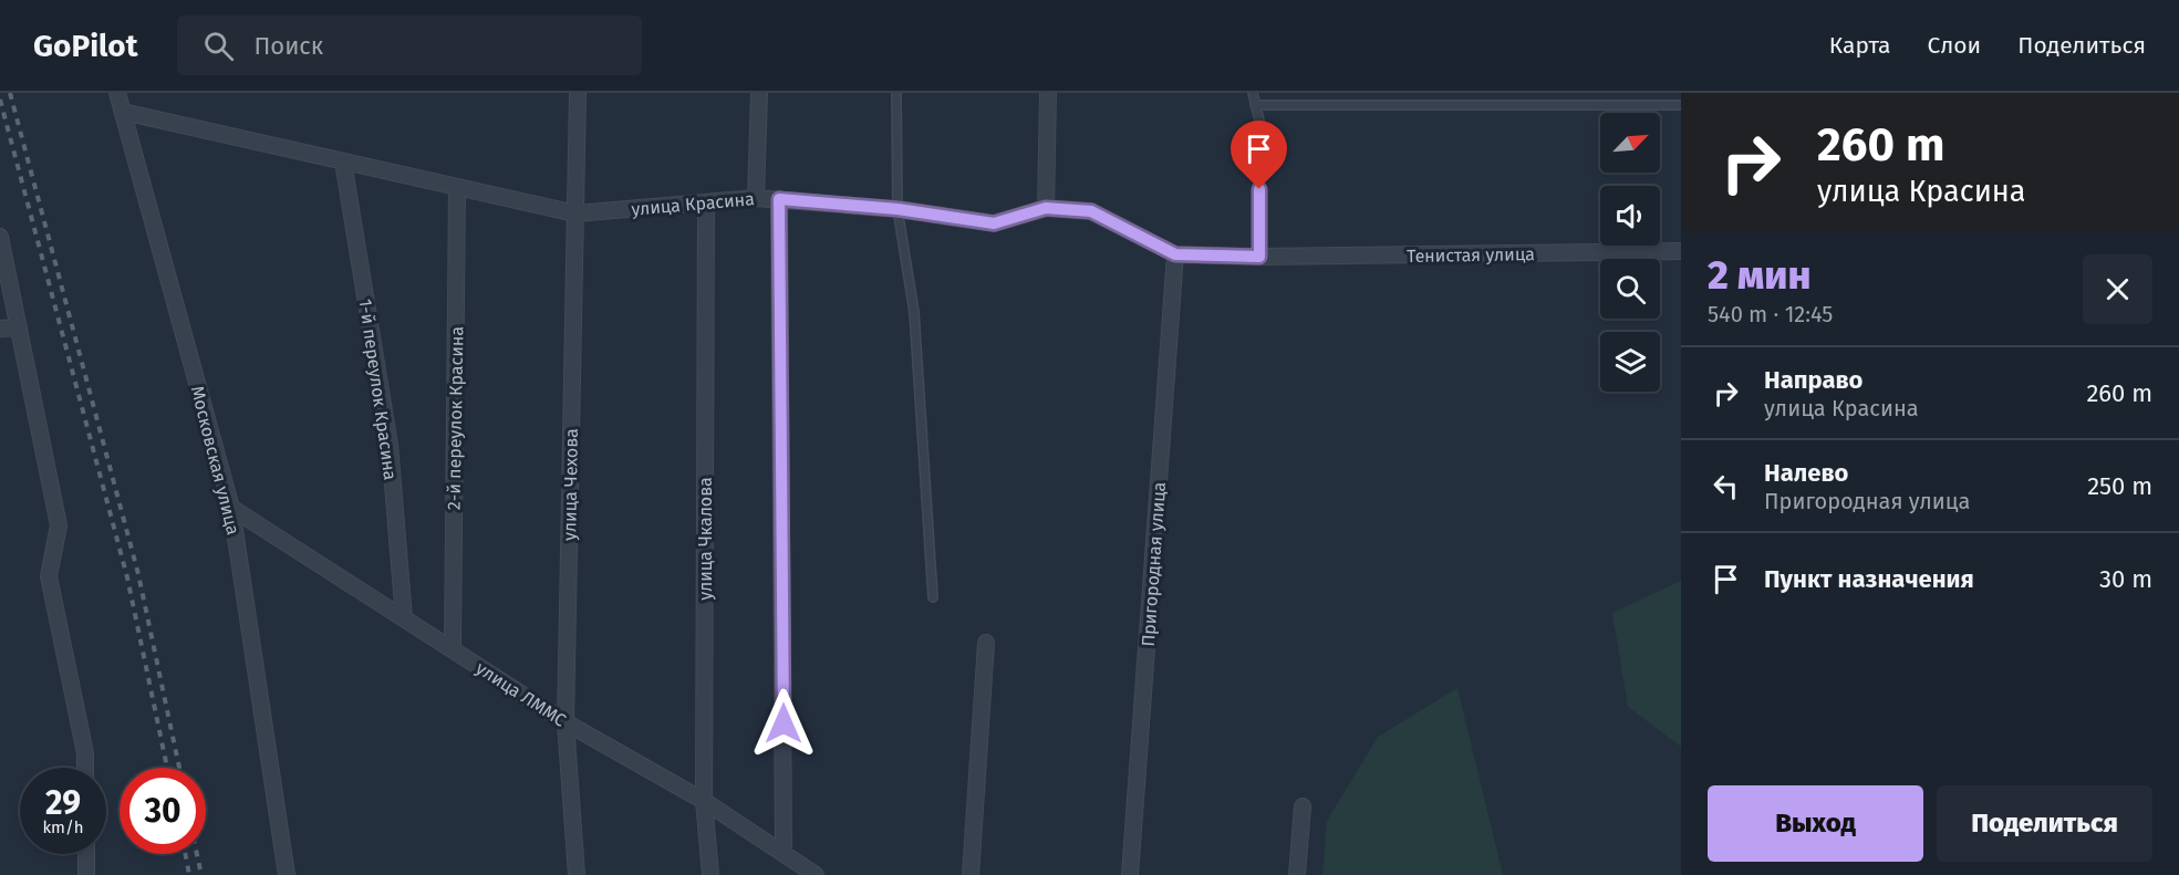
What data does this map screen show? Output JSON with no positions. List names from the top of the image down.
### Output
{
  "streets": {
    "street": [
      "улица Красина",
      "Тенистая улица",
      "1-й переулок Красина",
      "2-й переулок Красина",
      "Московская улица",
      "улица Чехова",
      "улица Чкалова",
      "Пригородная улица",
      "улица ЛММС"
    ]
  },
  "crossings": [
    ["улица Красина", "Тенистая улица"],
    ["улица Красина", "1-й переулок Красина"],
    ["улица Красина", "2-й переулок Красина"],
    ["улица Красина", "Московская улица"],
    ["улица Красина", "улица Чехова"],
    ["улица Красина", "улица Чкалова"],
    ["улица Красина", "Пригородная улица"],
    ["1-й переулок Красина", "улица ЛММС"],
    ["2-й переулок Красина", "улица ЛММС"],
    ["Московская улица", "улица ЛММС"],
    ["улица Чехова", "улица ЛММС"],
    ["улица Чкалова", "улица ЛММС"]
  ],
  "north": "top right",
  "page": {
    "header": "GoPilot",
    "search": "Поиск",
    "nav": ["Карта", "Слои", "Поделиться"],
    "turn": ["260 m", "улица Красина"],
    "heading": ["2 мин", "540 m · 12:45"],
    "list": [
      {
        "name": "Направо",
        "note": "улица Красина",
        "value": "260 m"
      },
      {
        "name": "Налево",
        "note": "Пригородная улица",
        "value": "250 m"
      },
      {
        "name": "Пункт назначения",
        "value": "30 m"
      }
    ],
    "speed": "29 km/h",
    "limit": "30",
    "buttons": ["Выход", "Поделиться"]
  }
}
